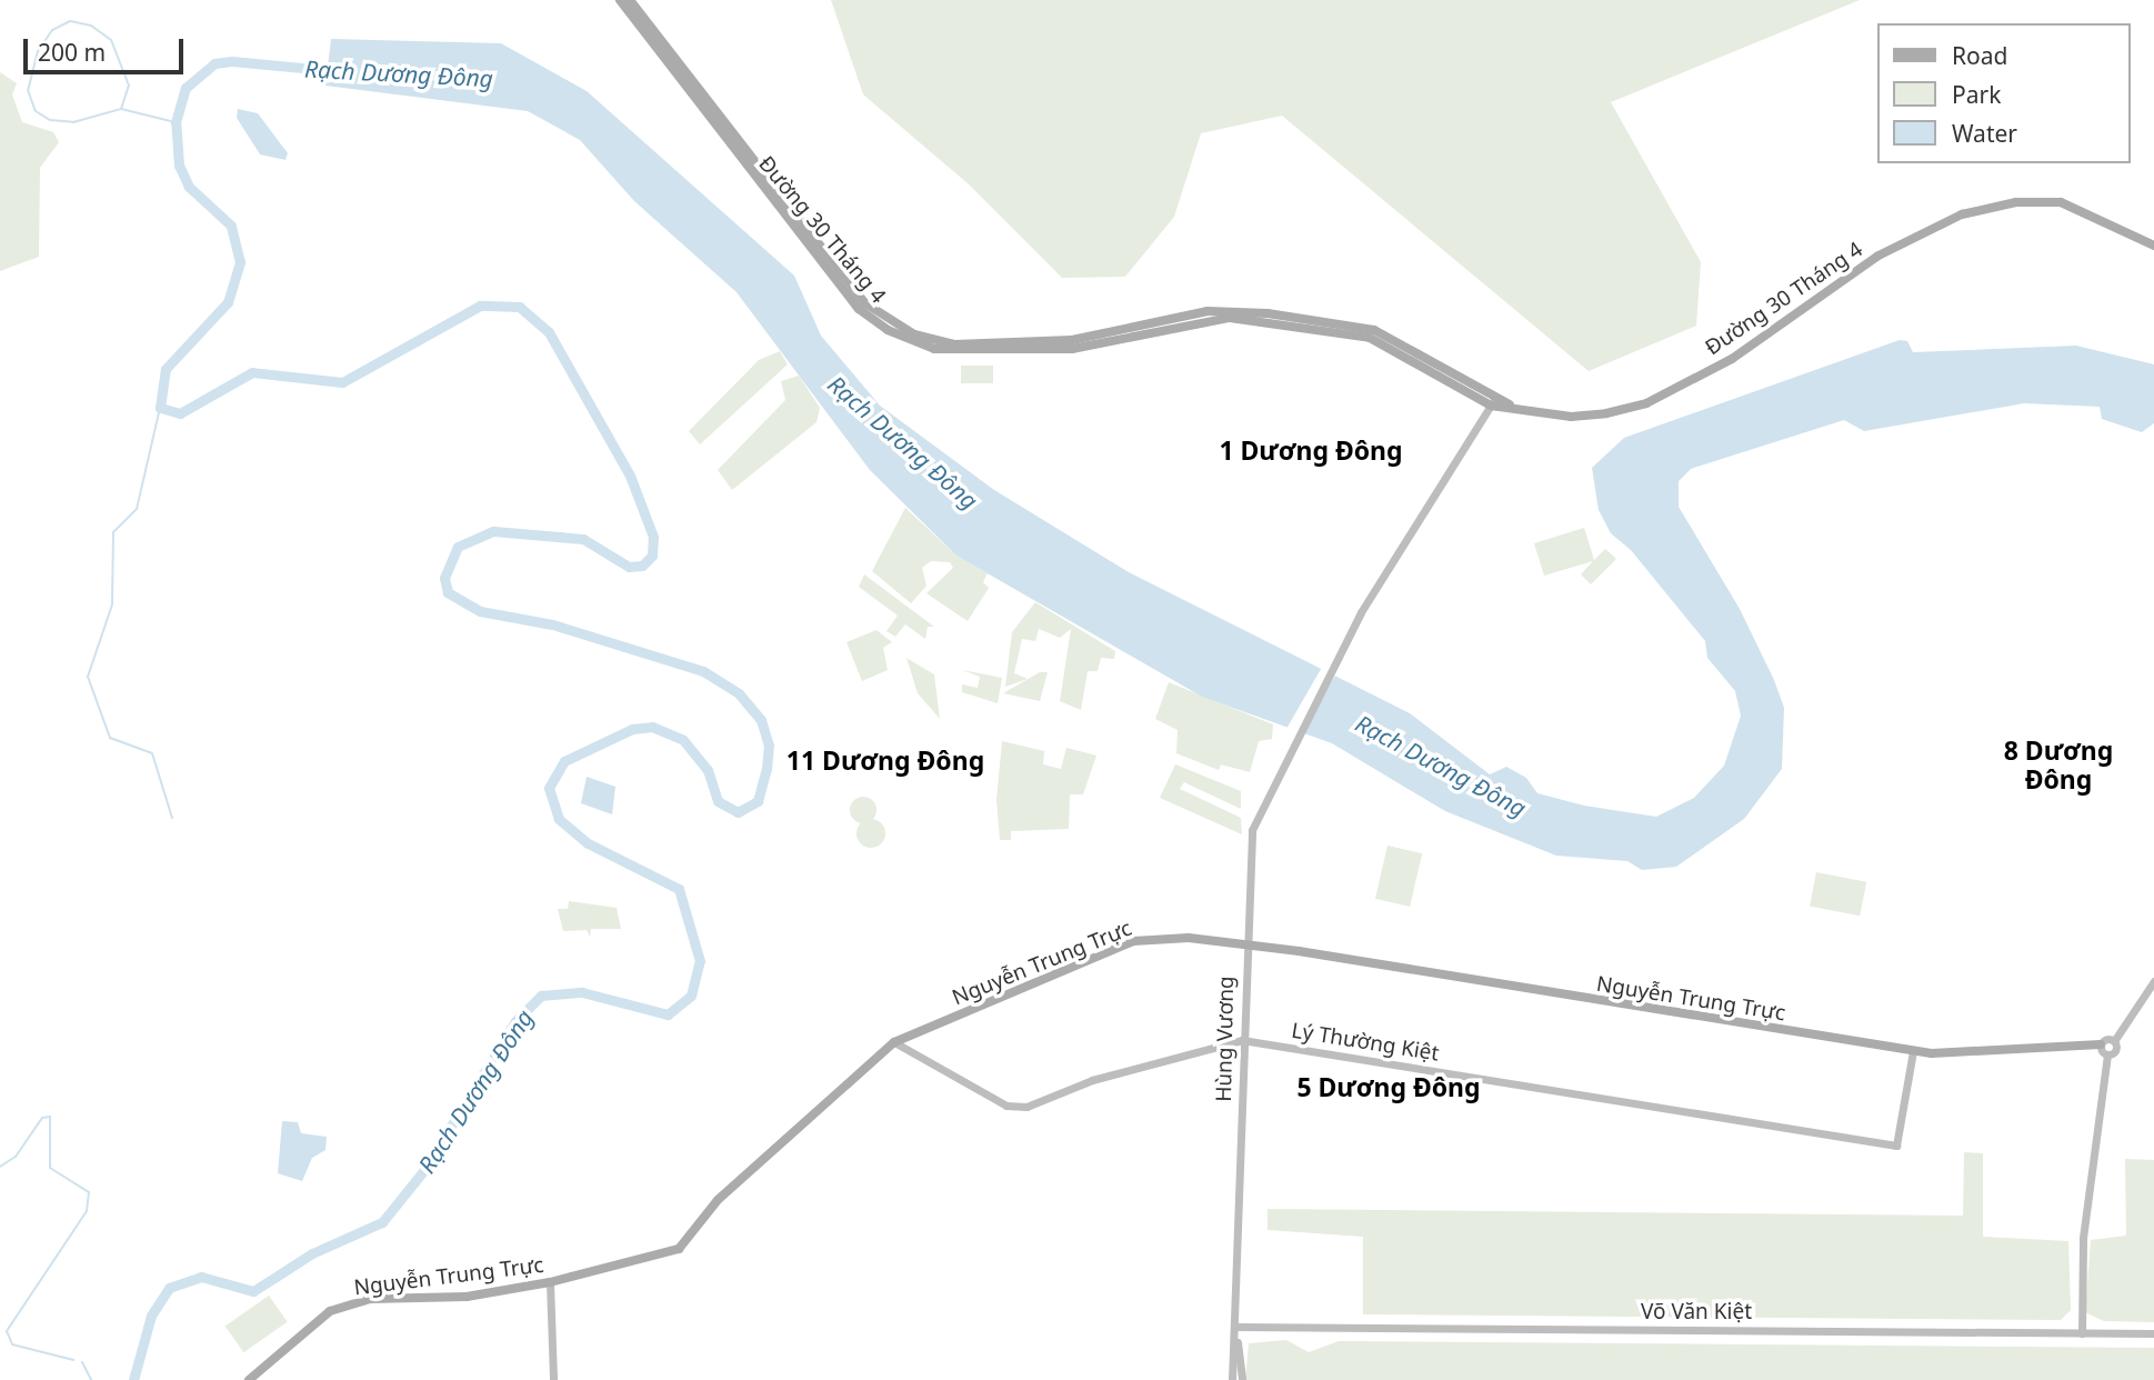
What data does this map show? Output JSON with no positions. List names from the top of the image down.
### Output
{
  "streets": {
    "main road": ["Đường 30 Tháng 4", "Nguyễn Trung Trực"],
    "street": ["Hùng Vương", "Lý Thường Kiệt", "Võ Văn Kiệt"]
  },
  "crossings": [
    ["Đường 30 Tháng 4", "Hùng Vương"],
    ["Nguyễn Trung Trực", "Hùng Vương"],
    ["Nguyễn Trung Trực", "Lý Thường Kiệt"],
    ["Hùng Vương", "Lý Thường Kiệt"],
    ["Hùng Vương", "Võ Văn Kiệt"]
  ],
  "districts": [
    "1 Dương Đông",
    "8 Dương Đông",
    "11 Dương Đông",
    "5 Dương Đông"
  ],
  "water": ["Rạch Dương Đông"],
  "legend": ["Road", "Park", "Water"],
  "scale_bar": "200 m"
}
